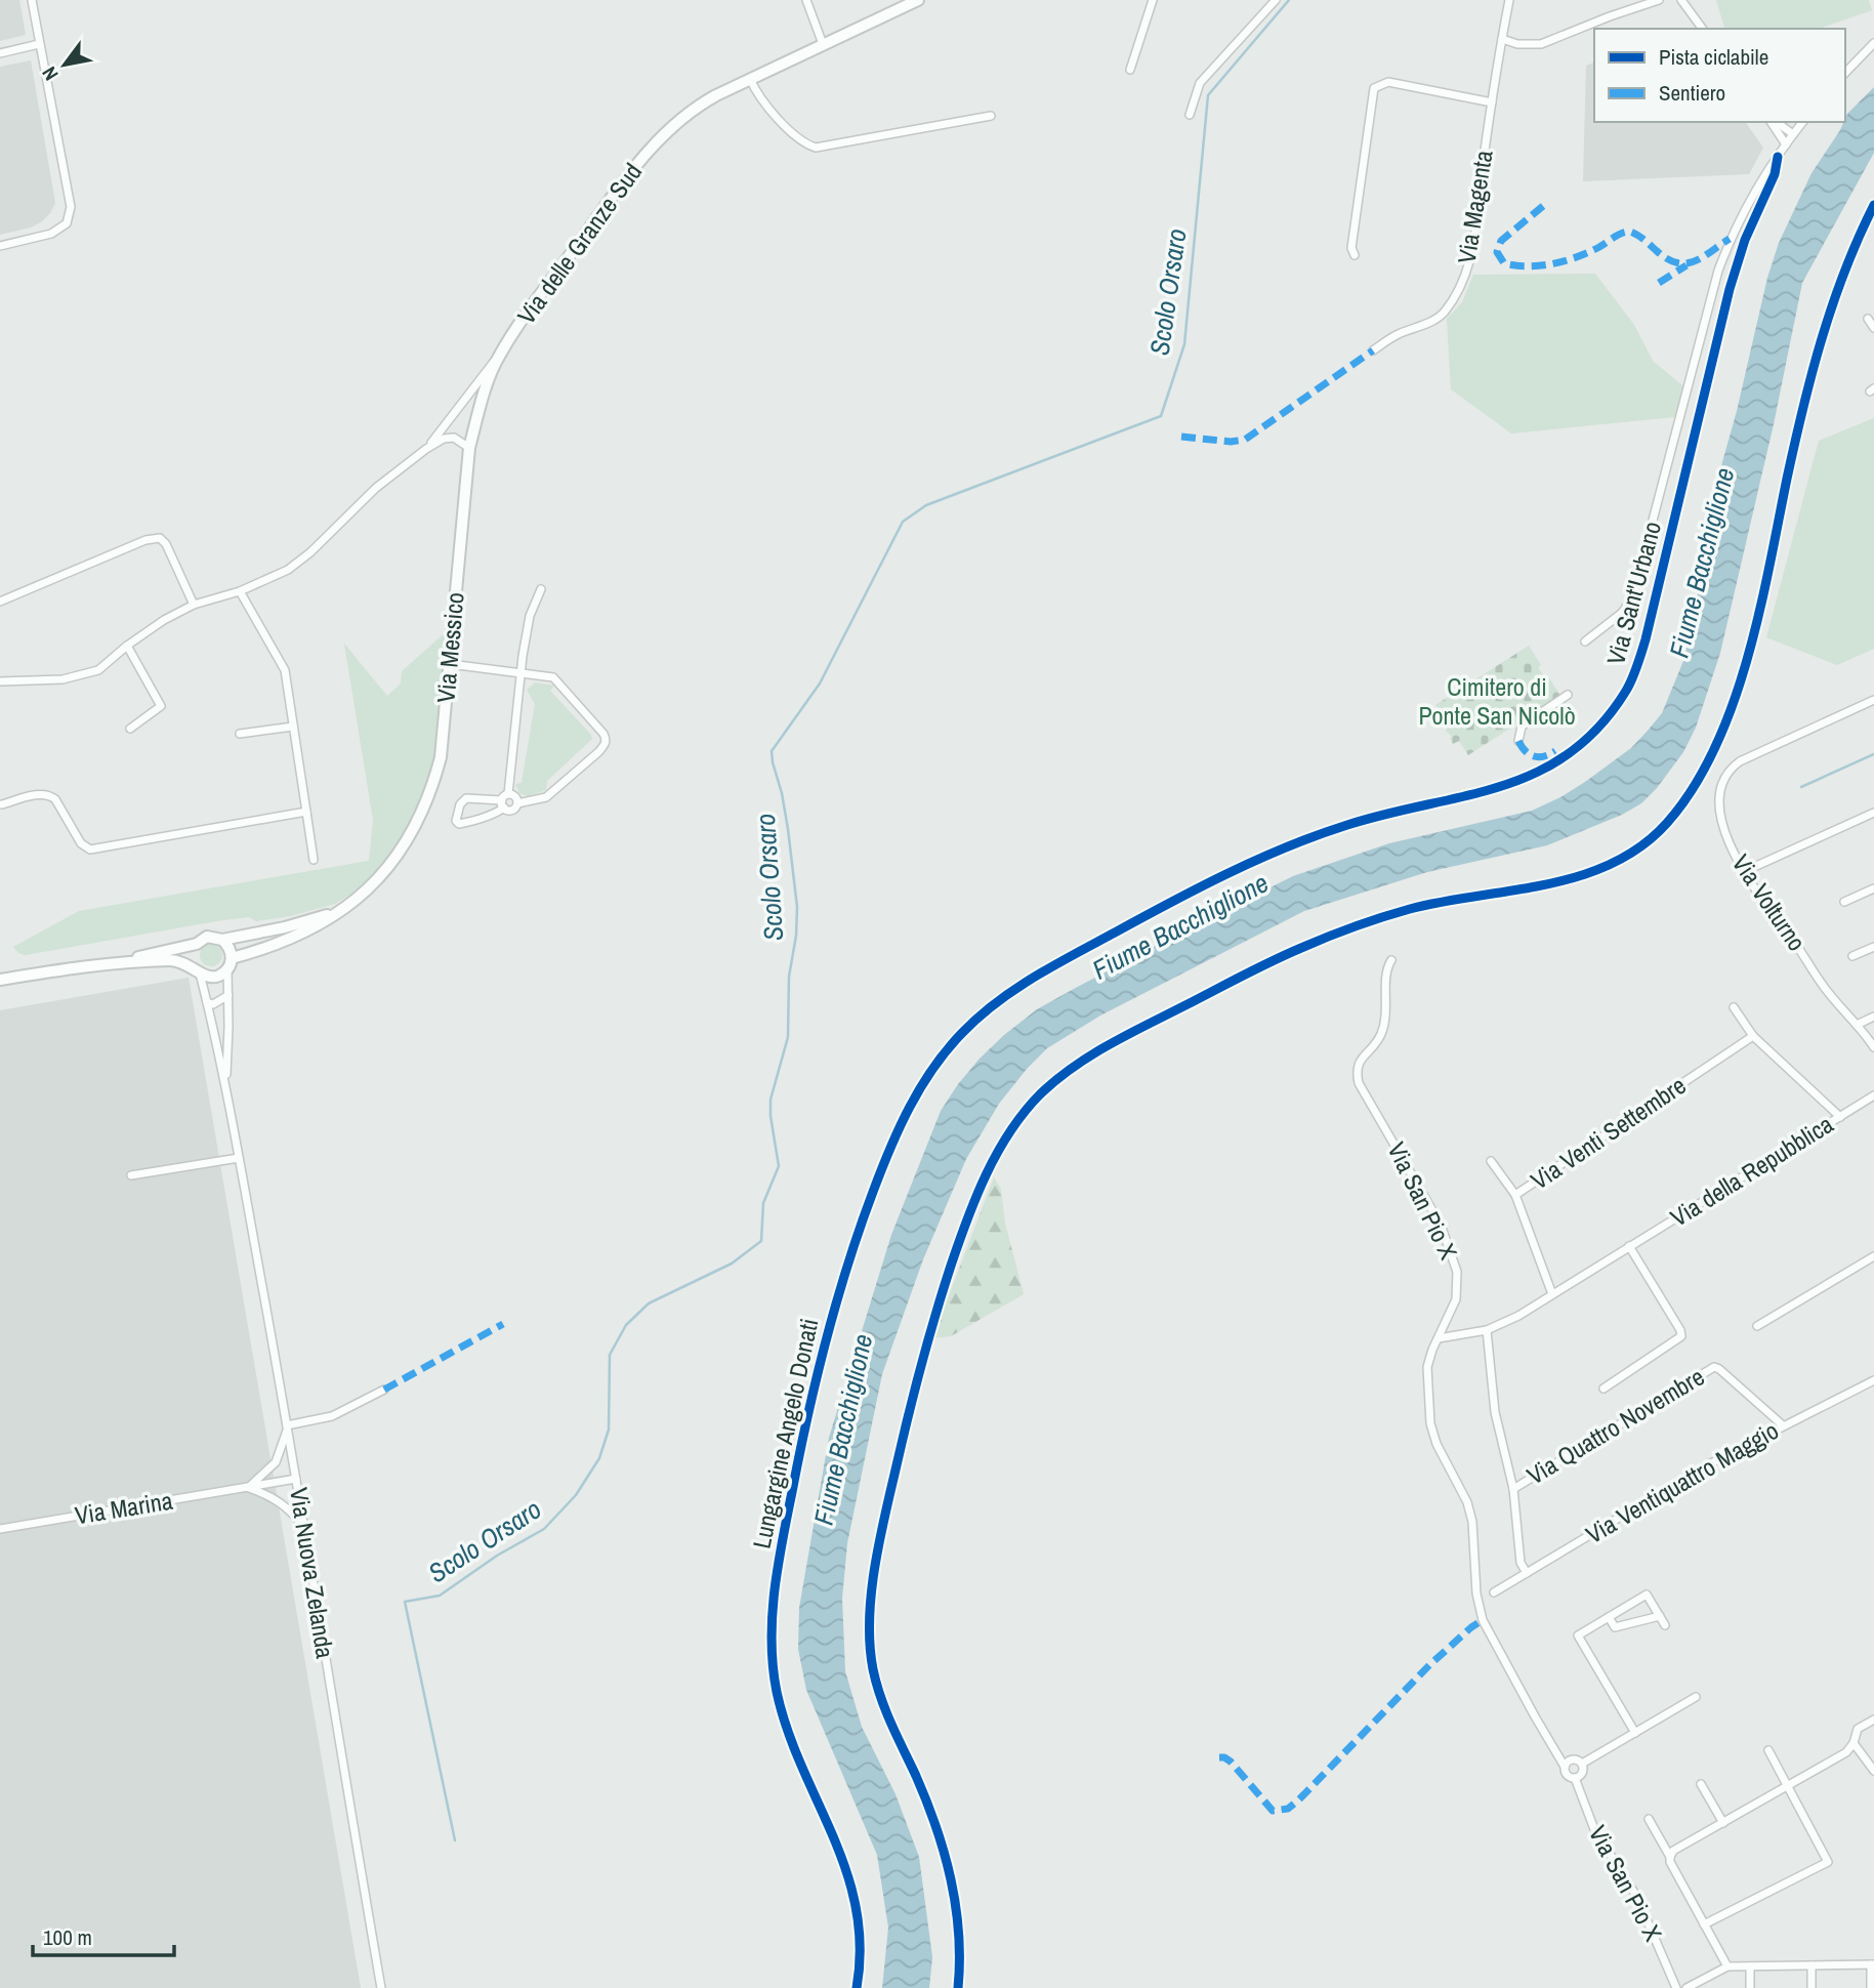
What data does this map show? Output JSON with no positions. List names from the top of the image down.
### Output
{
  "streets": {
    "street": [
      "Via Magenta",
      "Via delle Granze Sud",
      "Via Sant'Urbano",
      "Via Messico",
      "Via Volturno",
      "Via Venti Settembre",
      "Via della Repubblica",
      "Via San Pio X",
      "Via Quattro Novembre",
      "Lungargine Angelo Donati",
      "Via Ventiquattro Maggio",
      "Via Marina",
      "Via Nuova Zelanda"
    ]
  },
  "crossings": [
    ["Via delle Granze Sud", "Via Messico"],
    ["Via Sant'Urbano", "Lungargine Angelo Donati"],
    ["Via Messico", "Via Nuova Zelanda"],
    ["Via Venti Settembre", "Via della Repubblica"],
    ["Via della Repubblica", "Via San Pio X"],
    ["Via Quattro Novembre", "Via Ventiquattro Maggio"],
    ["Via Marina", "Via Nuova Zelanda"]
  ],
  "water": ["Scolo Orsaro", "Fiume Bacchiglione"],
  "parks": ["Cimitero di Ponte San Nicolò"],
  "legend": ["Pista ciclabile", "Sentiero"],
  "scale_bar": "100 m",
  "north": "bottom left"
}
